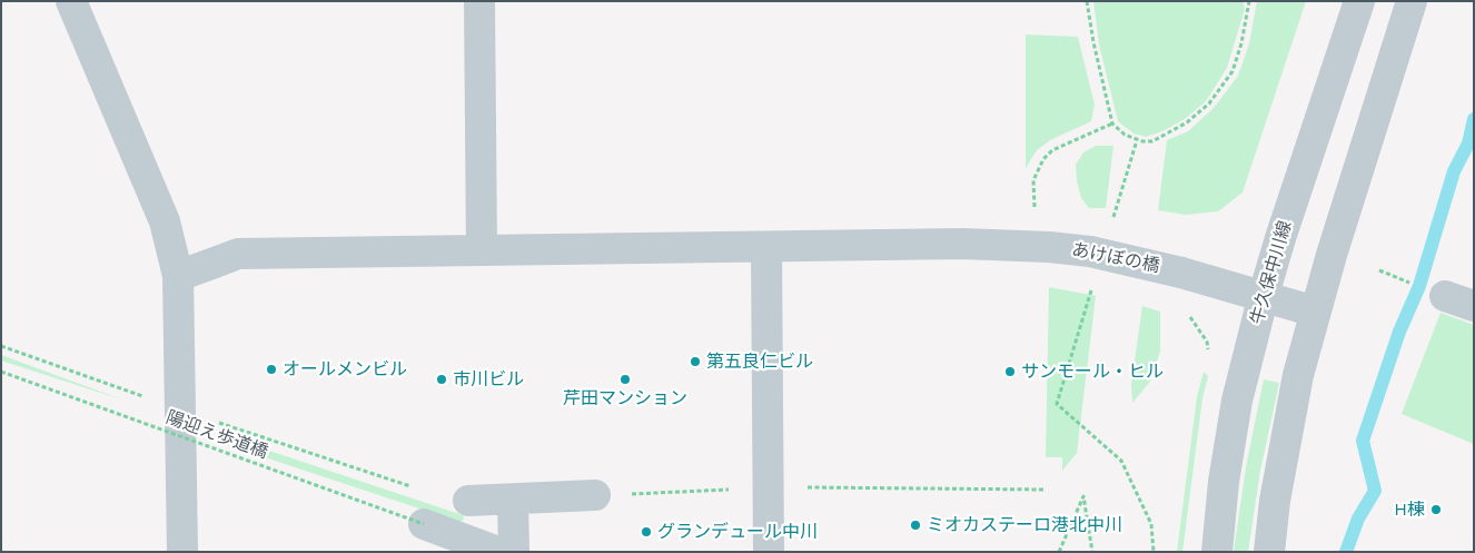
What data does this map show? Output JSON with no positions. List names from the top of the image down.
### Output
{
  "streets": {
    "street": ["あけぼの橋", "牛久保中川線"],
    "path": ["陽迎え歩道橋"]
  },
  "crossings": [
    ["あけぼの橋", "牛久保中川線"]
  ],
  "places": [
    "第五良仁ビル",
    "オールメンビル",
    "サンモール・ヒル",
    "市川ビル",
    "芹田マンション",
    "H棟",
    "ミオカステーロ港北中川",
    "グランデュール中川"
  ]
}
